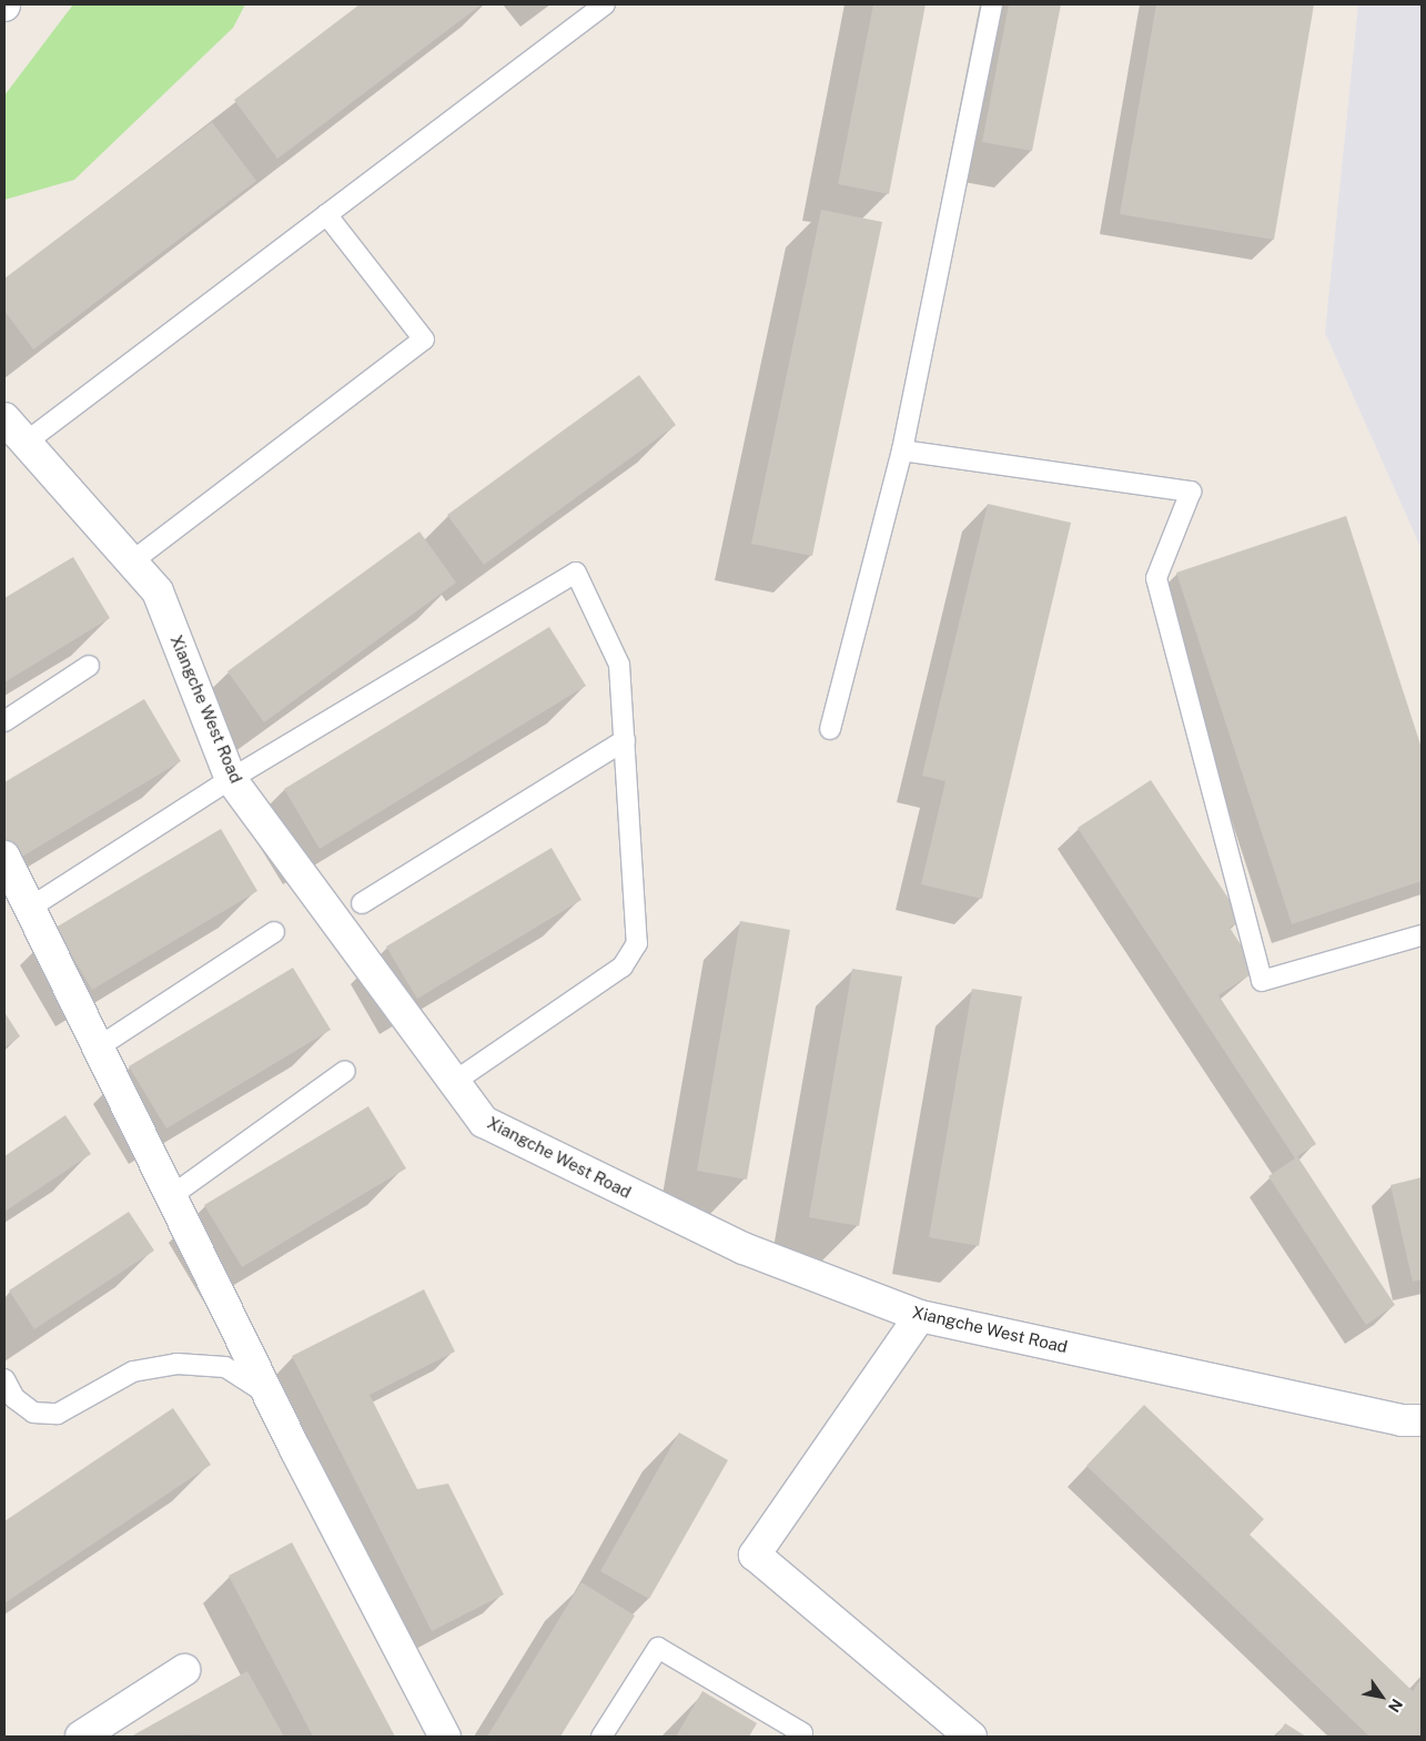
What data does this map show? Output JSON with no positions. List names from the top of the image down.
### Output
{
  "streets": {
    "street": ["Xiangche West Road"]
  },
  "north": "bottom right"
}
